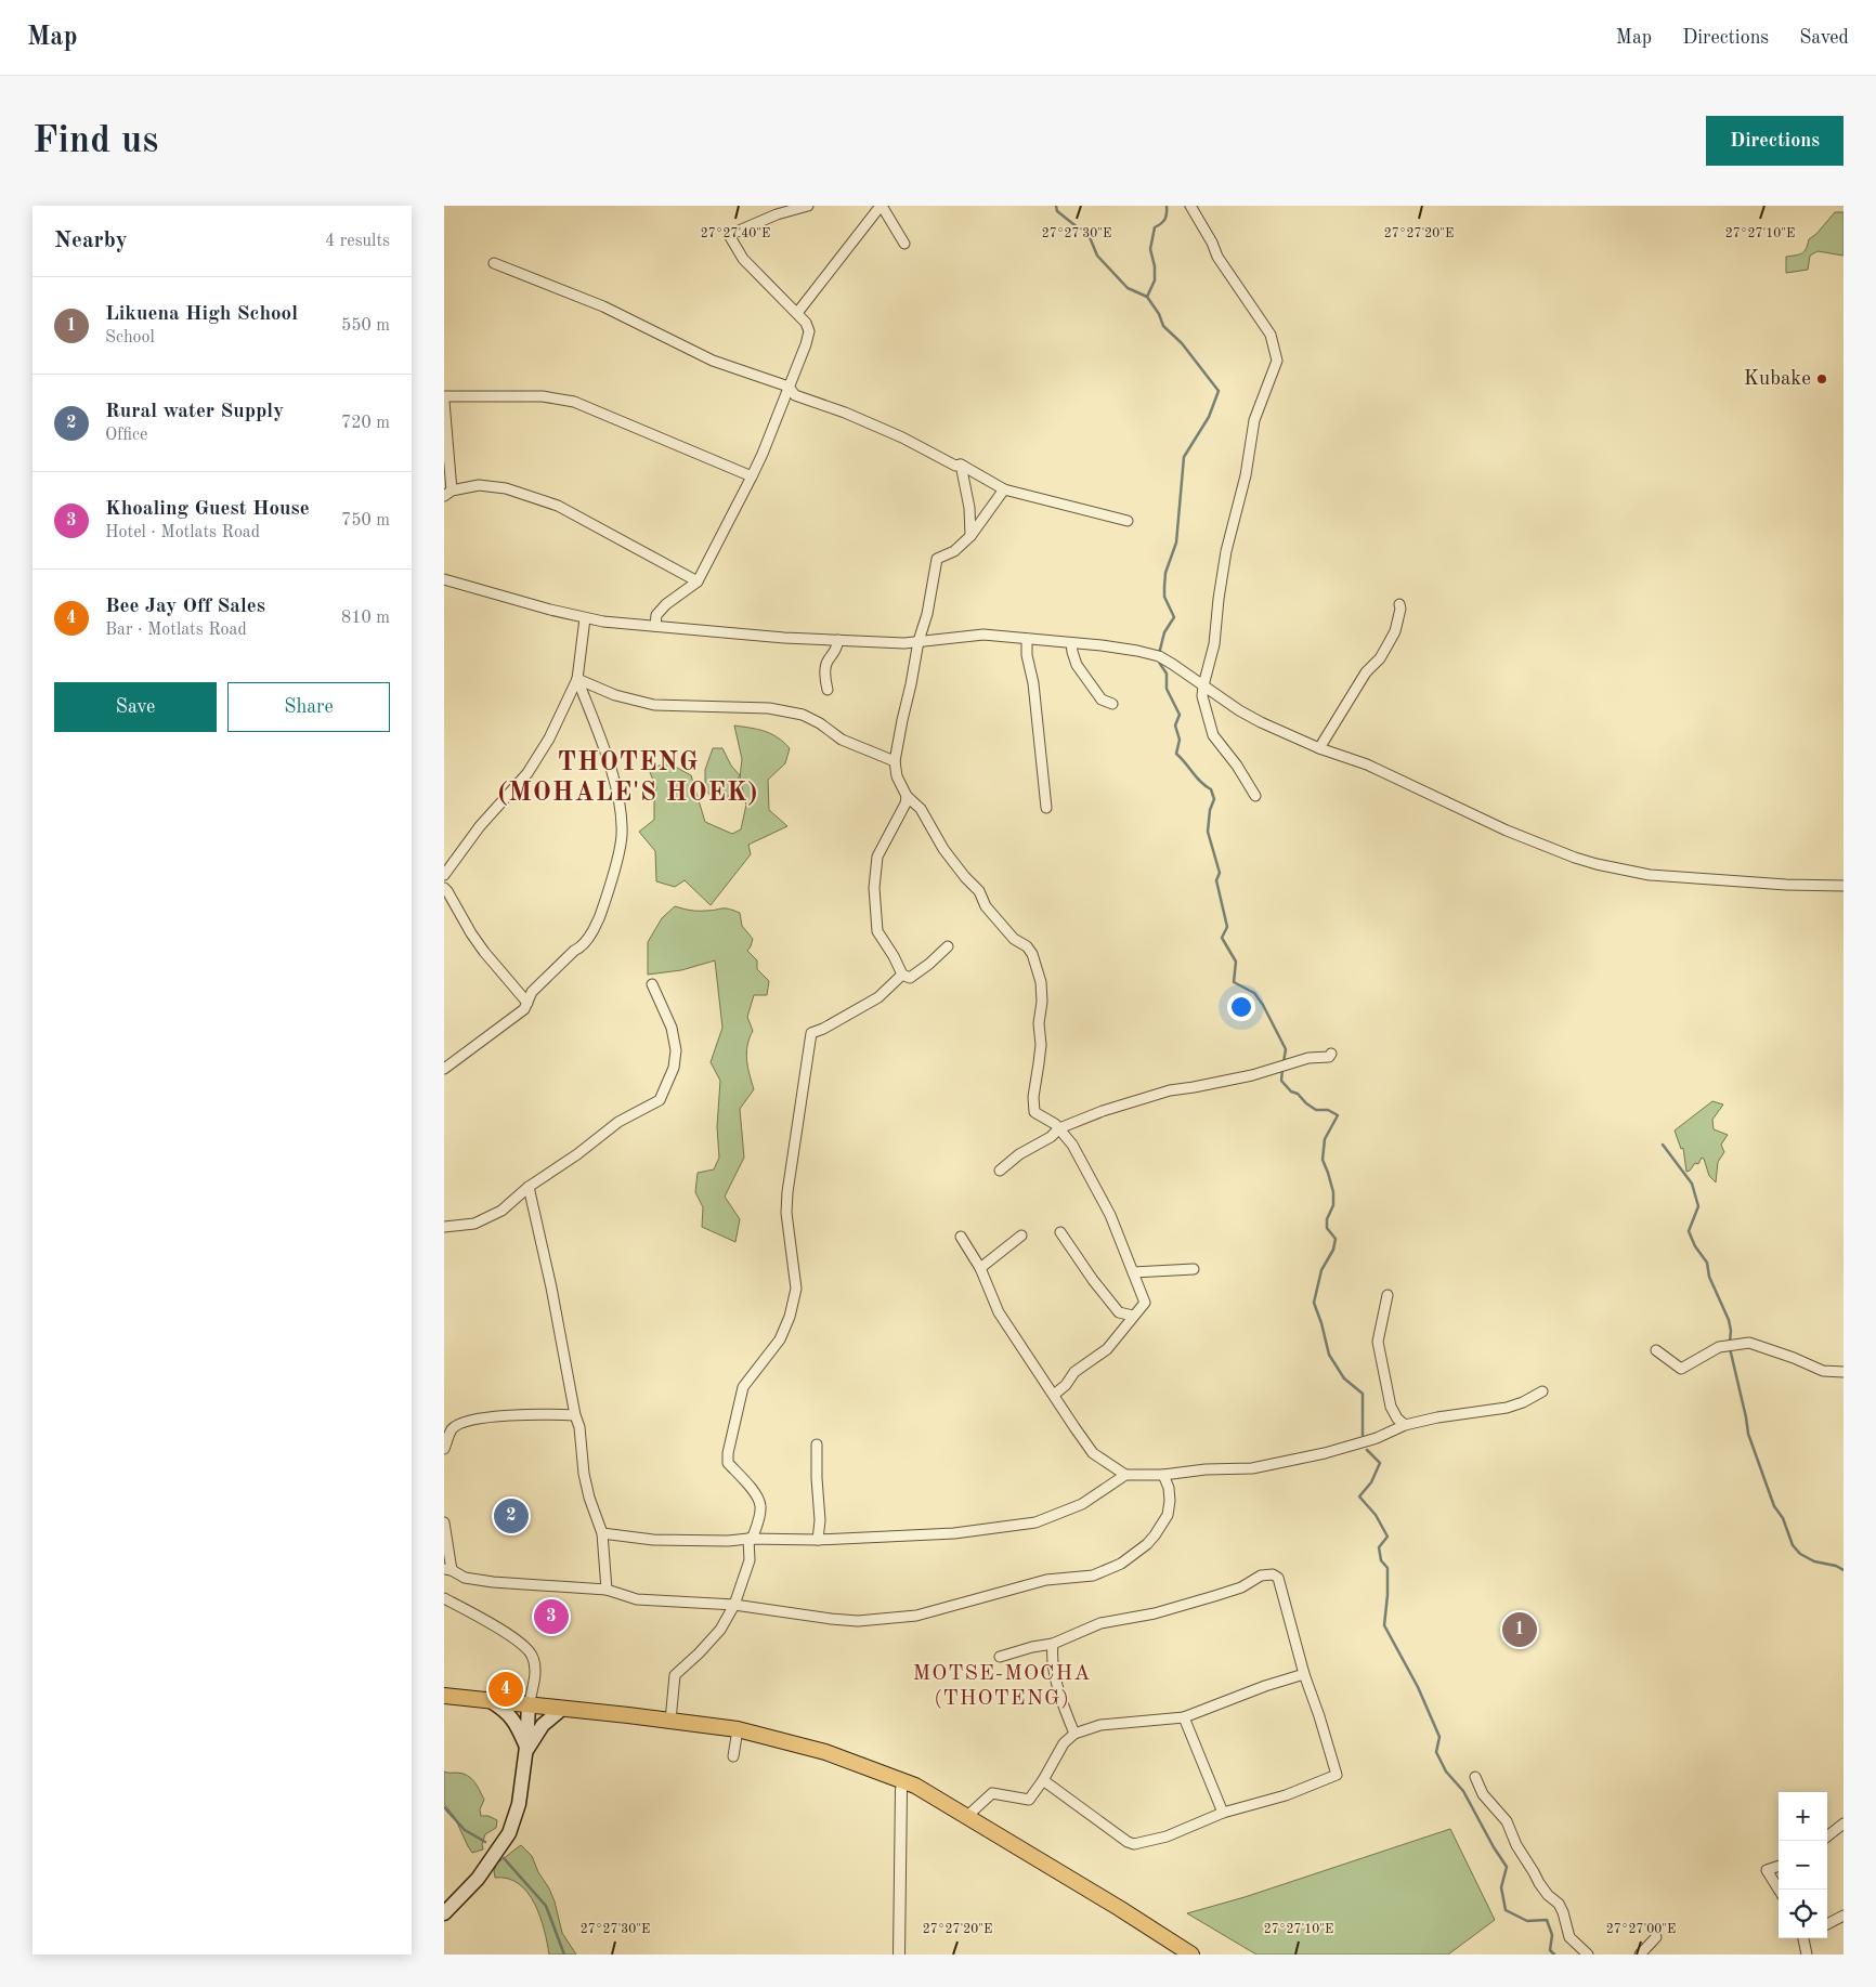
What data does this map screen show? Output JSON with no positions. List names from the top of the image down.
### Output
{
  "districts": ["THOTENG (MOHALE'S HOEK)", "MOTSE-MOCHA (THOTENG)"],
  "places": ["Kubake"],
  "page": {
    "header": "Map",
    "nav": ["Map", "Directions", "Saved"],
    "buttons": [
      "Directions",
      ["Save", "Share"]
    ],
    "title": "Find us",
    "heading": ["Nearby", "4 results"],
    "list": [
      {
        "mark": "1",
        "name": "Likuena High School",
        "note": "School",
        "value": "550 m"
      },
      {
        "mark": "2",
        "name": "Rural water Supply",
        "note": "Office",
        "value": "720 m"
      },
      {
        "mark": "3",
        "name": "Khoaling Guest House",
        "note": "Hotel · Motlats Road",
        "value": "750 m"
      },
      {
        "mark": "4",
        "name": "Bee Jay Off Sales",
        "note": "Bar · Motlats Road",
        "value": "810 m"
      }
    ],
    "pins": [
      "2",
      "3",
      "1",
      "4"
    ],
    "map_buttons": ["+", "−"]
  },
  "coordinates": [
    "27°27'40\"E",
    "27°27'30\"E",
    "27°27'20\"E",
    "27°27'10\"E",
    "27°27'00\"E"
  ]
}
